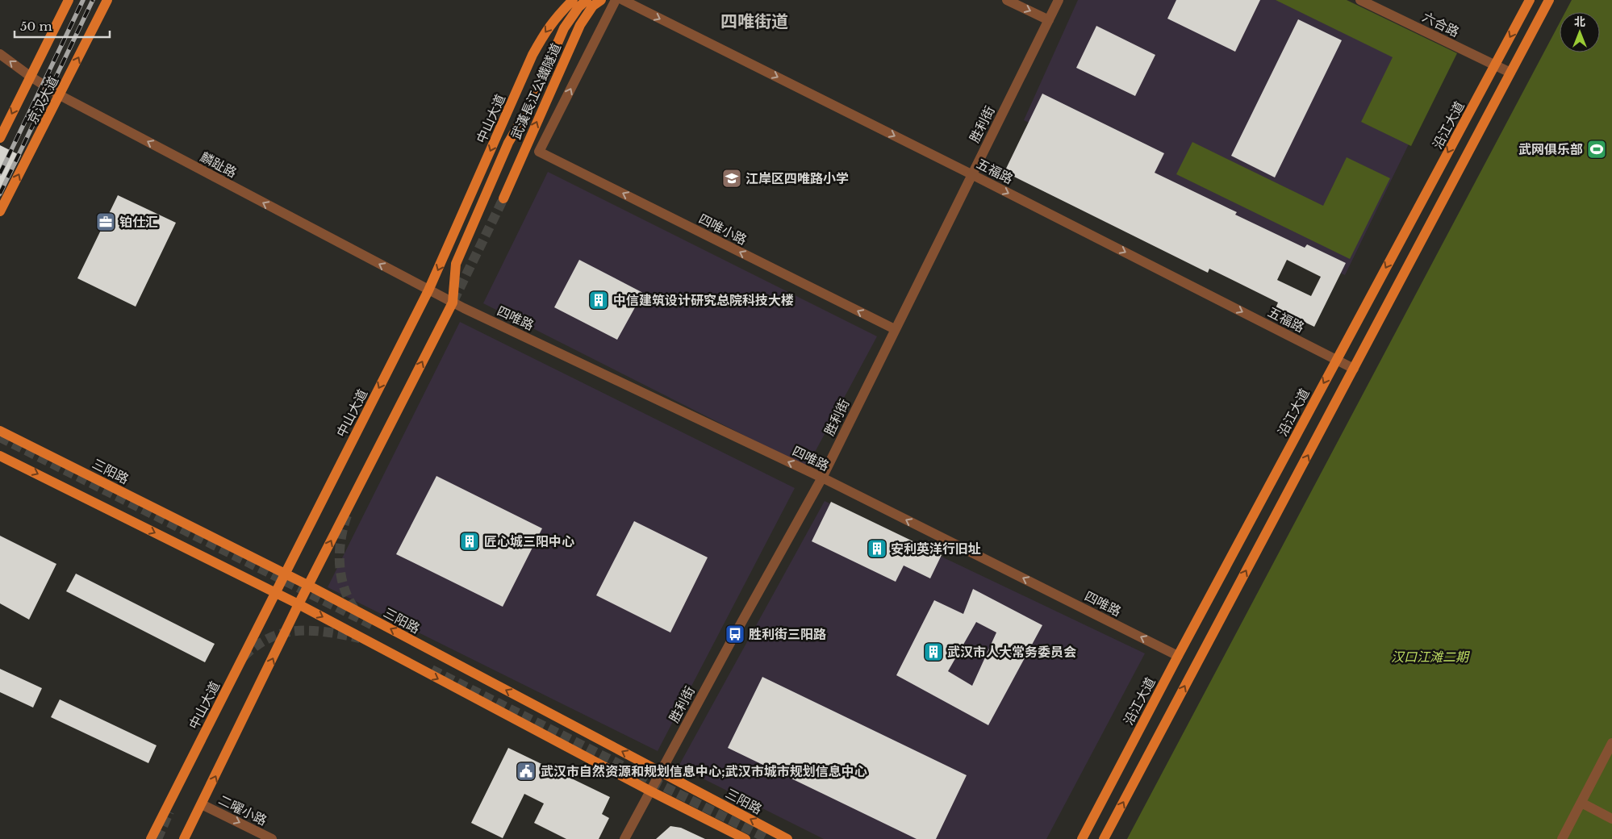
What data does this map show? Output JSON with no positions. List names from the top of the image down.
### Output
{
  "streets": {
    "main road": [
      "武漢長江公鐵隧道",
      "京汉大道",
      "中山大道",
      "沿江大道",
      "三阳路"
    ],
    "street": [
      "六合路",
      "胜利街",
      "麟趾路",
      "五福路",
      "四唯小路",
      "四唯路",
      "二曜小路"
    ]
  },
  "crossings": [
    ["六合路", "沿江大道"],
    ["京汉大道", "麟趾路"],
    ["中山大道", "麟趾路"],
    ["中山大道", "四唯路"],
    ["中山大道", "三阳路"],
    ["中山大道", "二曜小路"],
    ["胜利街", "五福路"],
    ["胜利街", "四唯小路"],
    ["胜利街", "四唯路"],
    ["胜利街", "三阳路"],
    ["沿江大道", "五福路"],
    ["沿江大道", "四唯路"],
    ["麟趾路", "四唯路"]
  ],
  "one_way": [
    "武漢長江公鐵隧道",
    "麟趾路",
    "五福路",
    "四唯路",
    "二曜小路"
  ],
  "districts": ["四唯街道"],
  "parks": ["汉口江滩二期"],
  "places": {
    "sports": ["武网俱乐部"],
    "school or university": ["江岸区四唯路小学"],
    "office": ["铂仕汇"],
    "building": [
      "中信建筑设计研究总院科技大楼",
      "匠心城三阳中心",
      "安利英洋行旧址",
      "武汉市人大常务委员会"
    ],
    "bus stop": ["胜利街三阳路"],
    "public building": ["武汉市自然资源和规划信息中心;武汉市城市规划信息中心"]
  },
  "scale_bar": "50 m",
  "north": "top"
}
